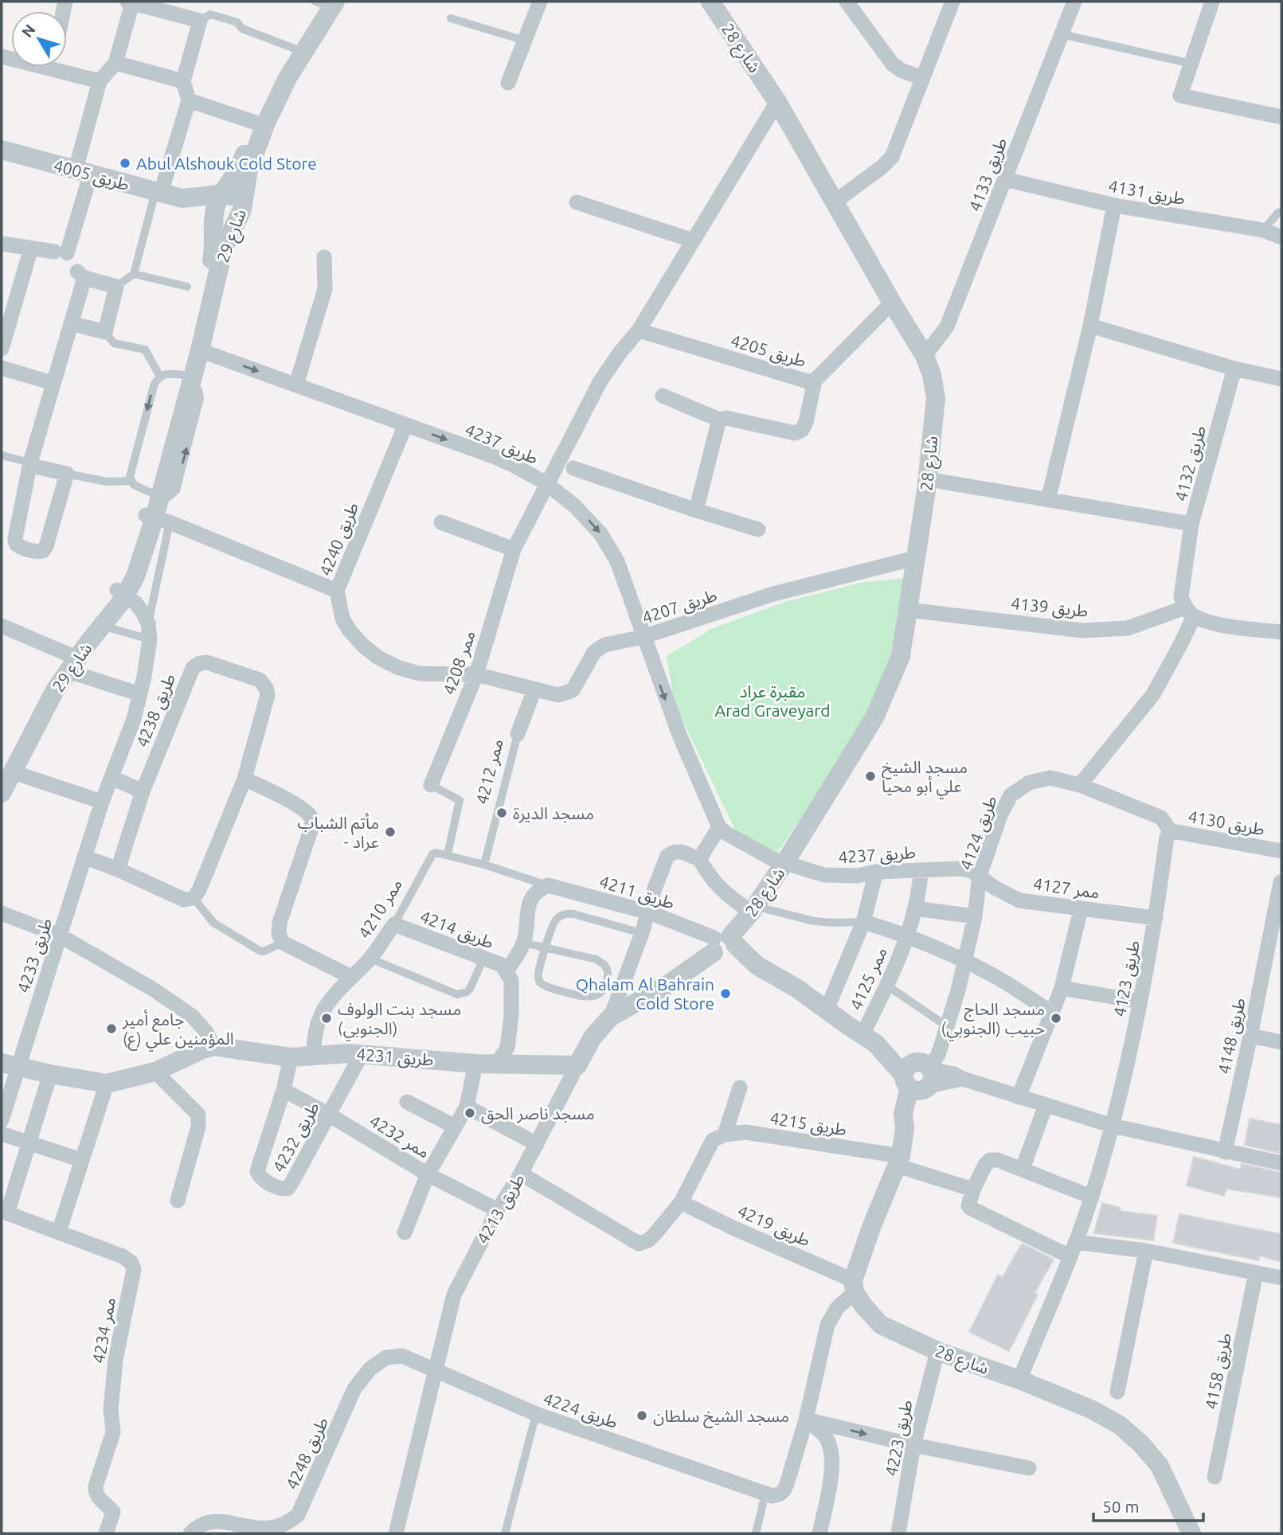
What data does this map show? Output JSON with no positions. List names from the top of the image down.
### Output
{
  "streets": {
    "street": [
      "شارع 28",
      "طريق 4005",
      "طريق 4133",
      "طريق 4131",
      "شارع 29",
      "طريق 4205",
      "طريق 4237",
      "طريق 4132",
      "طريق 4240",
      "طريق 4207",
      "طريق 4139",
      "ممر 4208",
      "طريق 4238",
      "ممر 4212",
      "طريق 4130",
      "طريق 4124",
      "ممر 4127",
      "طريق 4211",
      "ممر 4210",
      "طريق 4214",
      "طريق 4233",
      "ممر 4125",
      "طريق 4123",
      "طريق 4148",
      "طريق 4231",
      "طريق 4215",
      "ممر 4232",
      "طريق 4232",
      "طريق 4213",
      "طريق 4219",
      "ممر 4234",
      "طريق 4158",
      "طريق 4224",
      "طريق 4223",
      "طريق 4248"
    ]
  },
  "crossings": [
    ["شارع 28", "طريق 4133"],
    ["شارع 28", "طريق 4205"],
    ["شارع 28", "طريق 4237"],
    ["شارع 28", "طريق 4132"],
    ["شارع 28", "طريق 4207"],
    ["شارع 28", "طريق 4139"],
    ["شارع 28", "طريق 4211"],
    ["شارع 28", "طريق 4123"],
    ["شارع 28", "طريق 4213"],
    ["شارع 28", "طريق 4219"],
    ["شارع 28", "طريق 4223"],
    ["طريق 4005", "شارع 29"],
    ["طريق 4133", "طريق 4131"],
    ["شارع 29", "طريق 4237"],
    ["شارع 29", "طريق 4233"],
    ["طريق 4237", "طريق 4240"],
    ["طريق 4237", "طريق 4207"],
    ["طريق 4237", "ممر 4208"],
    ["طريق 4237", "طريق 4124"],
    ["طريق 4237", "ممر 4127"],
    ["طريق 4237", "ممر 4125"],
    ["طريق 4240", "طريق 4207"],
    ["طريق 4240", "ممر 4208"],
    ["طريق 4207", "ممر 4208"],
    ["طريق 4207", "ممر 4212"],
    ["ممر 4212", "طريق 4211"],
    ["طريق 4130", "طريق 4124"],
    ["طريق 4130", "طريق 4123"],
    ["طريق 4124", "ممر 4127"],
    ["طريق 4124", "طريق 4123"],
    ["ممر 4127", "طريق 4123"],
    ["طريق 4211", "ممر 4210"],
    ["طريق 4211", "طريق 4213"],
    ["ممر 4210", "طريق 4214"],
    ["ممر 4210", "طريق 4231"],
    ["طريق 4233", "طريق 4231"],
    ["طريق 4231", "طريق 4232"],
    ["طريق 4231", "طريق 4213"],
    ["ممر 4232", "طريق 4232"],
    ["ممر 4232", "طريق 4213"],
    ["طريق 4213", "طريق 4224"],
    ["طريق 4213", "طريق 4248"],
    ["طريق 4224", "طريق 4248"]
  ],
  "one_way": ["طريق 4237"],
  "parks": ["مقبرة عراد Arad Graveyard"],
  "places": [
    "Abul Alshouk Cold Store",
    "مسجد الشيخ علي أبو محيا",
    "مسجد الديرة",
    "مأتم الشباب - عراد",
    "Qhalam Al Bahrain Cold Store",
    "مسجد بنت الولوف (الجنوبي)",
    "مسجد الحاج حبيب (الجنوبي)",
    "جامع أمير المؤمنين علي (ع)",
    "مسجد ناصر الحق",
    "مسجد الشيخ سلطان"
  ],
  "scale_bar": "50 m",
  "north": "top left"
}
